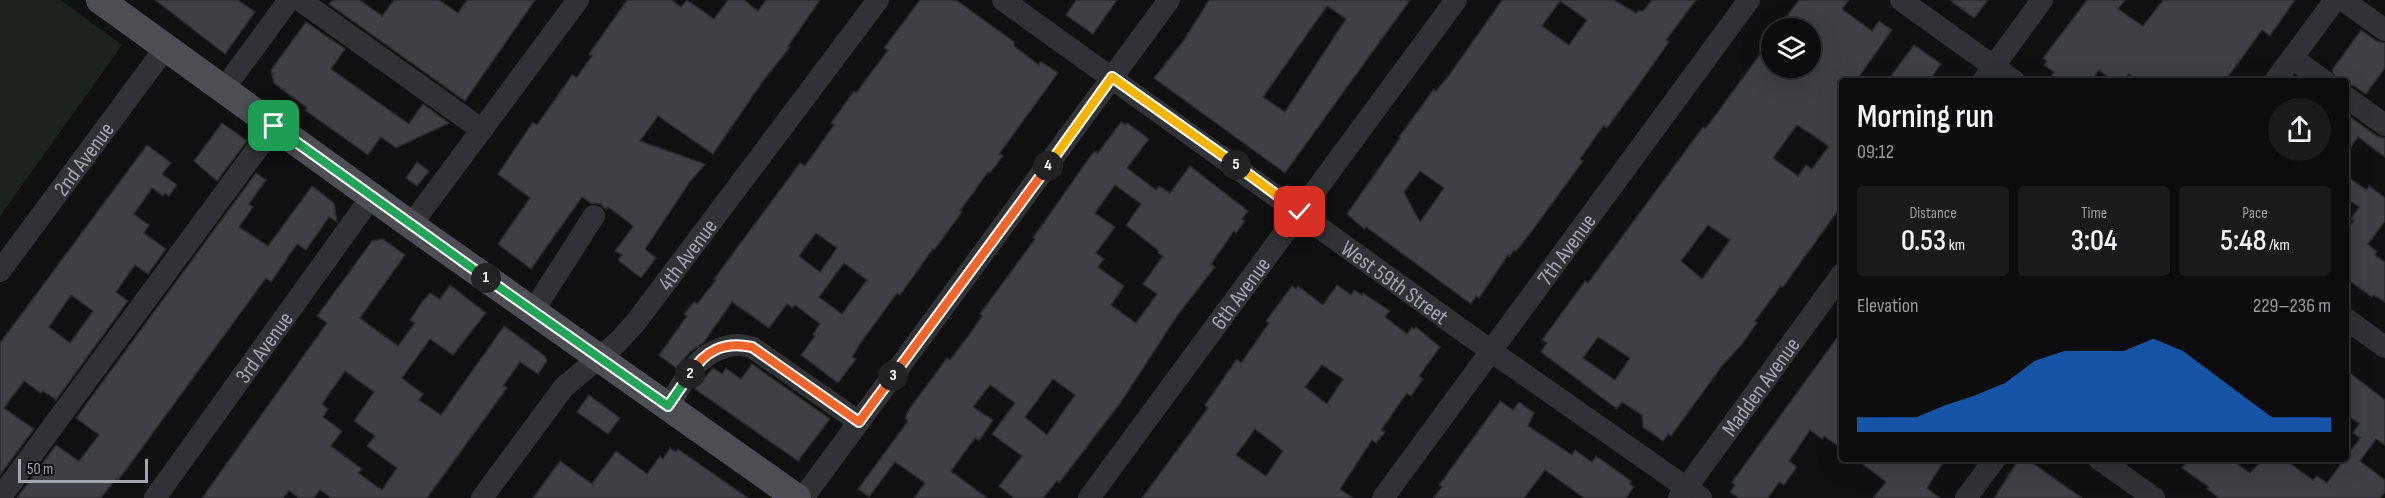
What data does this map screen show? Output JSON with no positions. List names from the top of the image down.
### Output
{
  "streets": {
    "street": [
      "2nd Avenue",
      "7th Avenue",
      "4th Avenue",
      "West 59th Street",
      "6th Avenue",
      "3rd Avenue",
      "Madden Avenue"
    ]
  },
  "crossings": [
    ["7th Avenue", "West 59th Street"],
    ["West 59th Street", "6th Avenue"],
    ["West 59th Street", "Madden Avenue"]
  ],
  "scale_bar": "50 m",
  "page": {
    "heading": ["Morning run", "09:12"],
    "pins": [
      "5",
      "4",
      "1",
      "2",
      "3"
    ],
    "stats": [
      ["Distance", "0.53 km"],
      ["Time", "3:04"],
      ["Pace", "5:48 /km"]
    ],
    "chart": ["Elevation", "229–236 m"],
    "scale": "50 m"
  }
}
